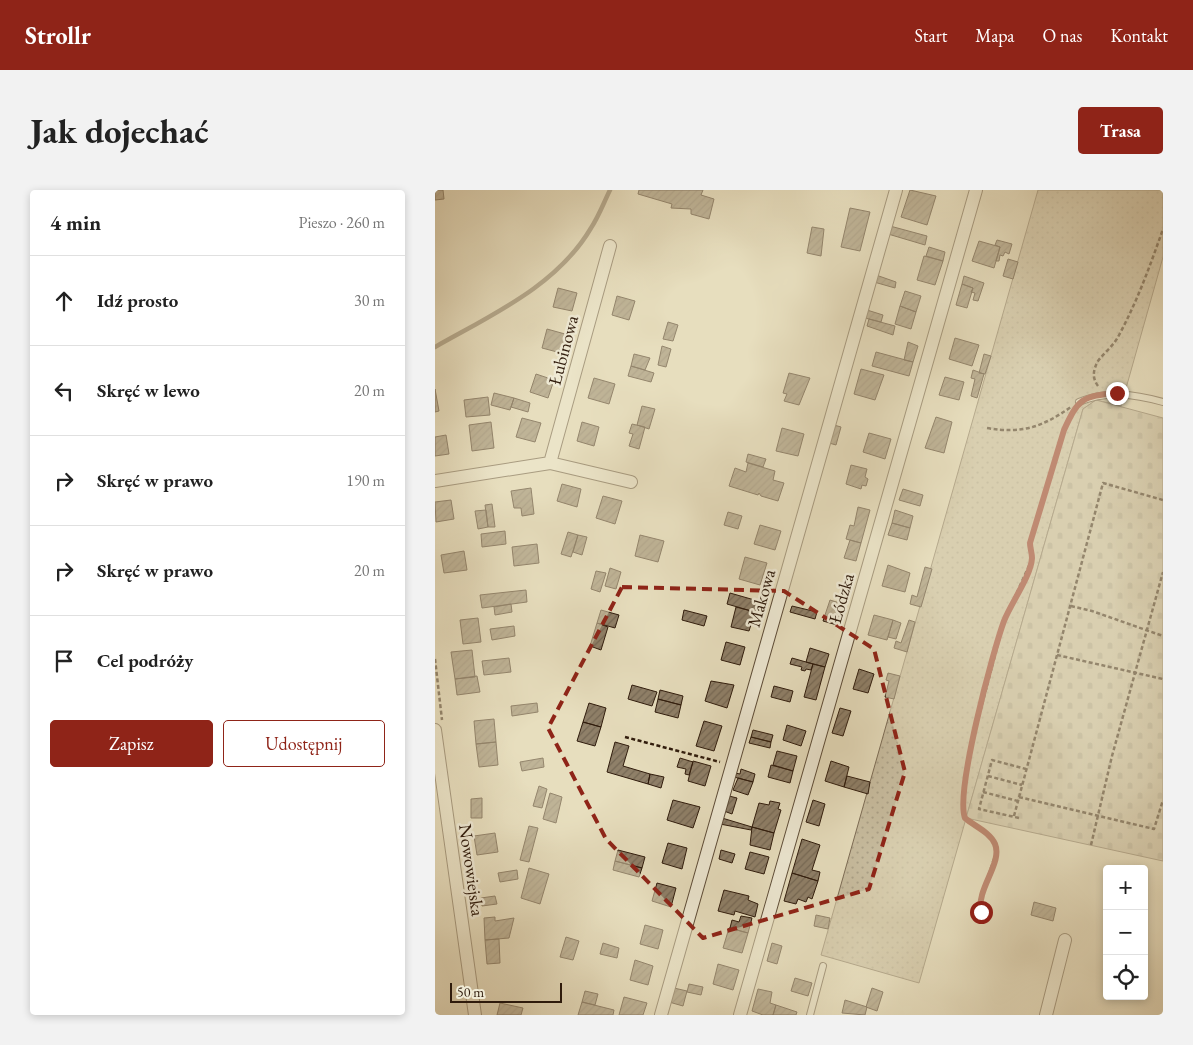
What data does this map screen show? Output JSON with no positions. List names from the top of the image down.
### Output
{
  "streets": {
    "street": [
      "Łubinowa",
      "Makowa",
      "Łódzka",
      "Nowowiejska"
    ]
  },
  "scale_bar": "50 m",
  "page": {
    "header": "Strollr",
    "nav": [
      "Start",
      "Mapa",
      "O nas",
      "Kontakt"
    ],
    "buttons": [
      "Trasa",
      ["Zapisz", "Udostępnij"]
    ],
    "title": "Jak dojechać",
    "heading": ["4 min", "Pieszo · 260 m"],
    "list": [
      ["Idź prosto", "30 m"],
      ["Skręć w lewo", "20 m"],
      ["Skręć w prawo", "190 m"],
      ["Skręć w prawo", "20 m"],
      "Cel podróży"
    ],
    "map_buttons": ["+", "−"],
    "scale": "50 m"
  }
}
